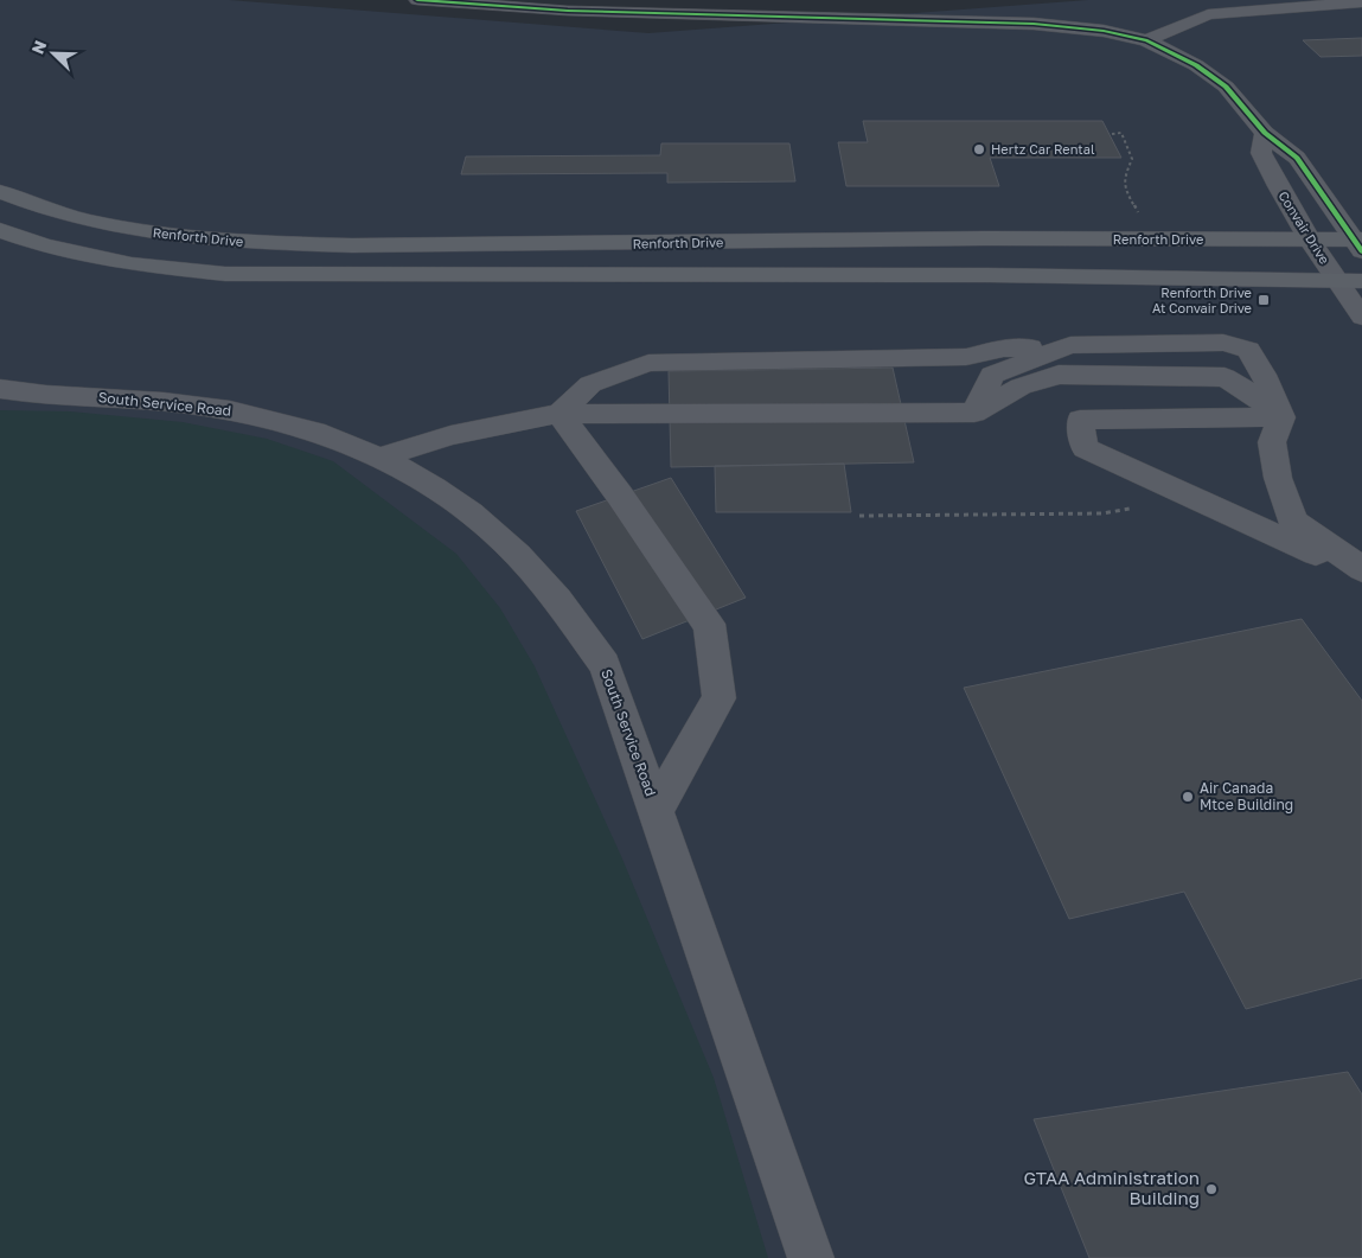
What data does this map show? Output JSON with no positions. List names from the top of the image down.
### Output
{
  "streets": {
    "main road": ["Renforth Drive"],
    "street": ["Convair Drive", "South Service Road"]
  },
  "crossings": [
    ["Convair Drive", "Renforth Drive"]
  ],
  "places": {
    "other": ["Hertz Car Rental", "Air Canada Mtce Building", "GTAA Administration Building"],
    "transit": ["Renforth Drive At Convair Drive"]
  },
  "north": "top left"
}
